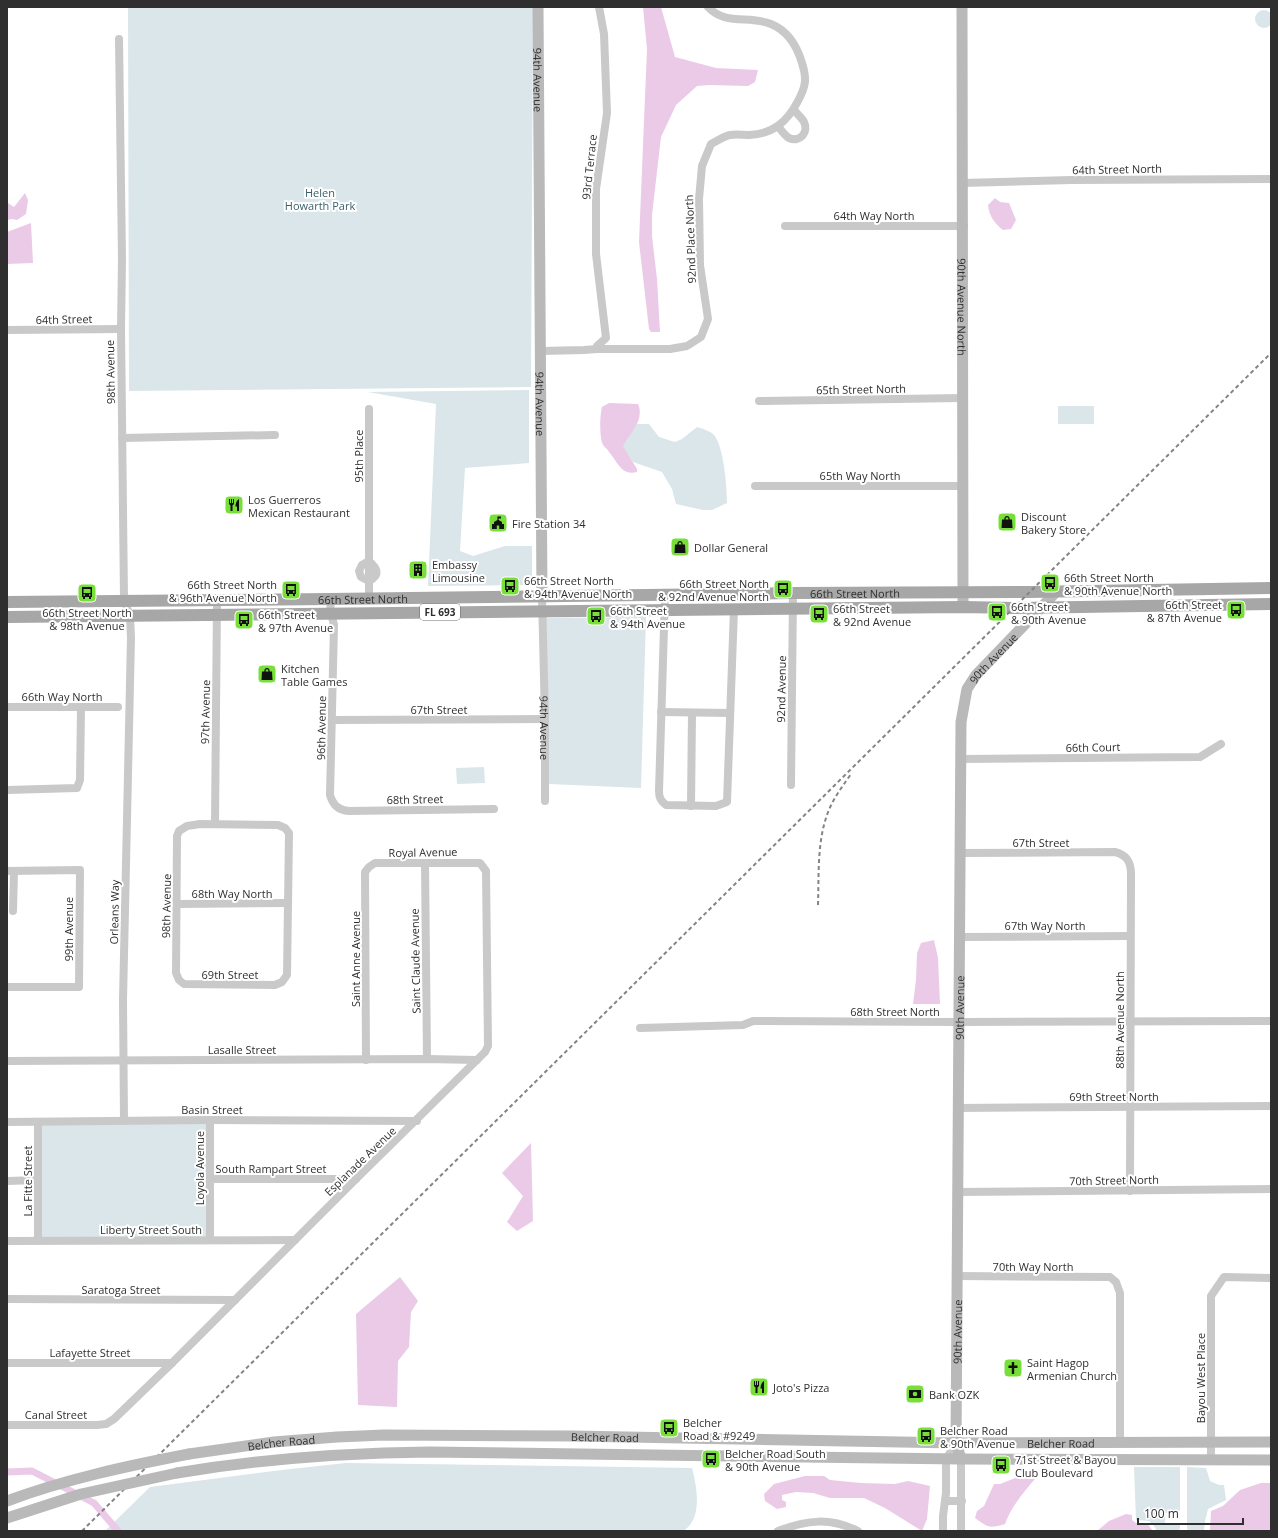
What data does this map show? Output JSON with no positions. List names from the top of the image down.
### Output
{
  "streets": {
    "main road": [
      "94th Avenue",
      "90th Avenue North",
      "66th Street North",
      "FL 693",
      "90th Avenue",
      "Belcher Road"
    ],
    "street": [
      "93rd Terrace",
      "64th Street North",
      "64th Way North",
      "92nd Place North",
      "64th Street",
      "98th Avenue",
      "65th Street North",
      "95th Place",
      "65th Way North",
      "92nd Avenue",
      "66th Way North",
      "67th Street",
      "97th Avenue",
      "96th Avenue",
      "66th Court",
      "68th Street",
      "Royal Avenue",
      "68th Way North",
      "Orleans Way",
      "67th Way North",
      "99th Avenue",
      "Saint Anne Avenue",
      "Saint Claude Avenue",
      "69th Street",
      "68th Street North",
      "88th Avenue North",
      "Lasalle Street",
      "69th Street North",
      "Basin Street",
      "Esplanade Avenue",
      "Loyola Avenue",
      "South Rampart Street",
      "70th Street North",
      "La Fitte Street",
      "Liberty Street South",
      "70th Way North",
      "Saratoga Street",
      "Lafayette Street",
      "Bayou West Place",
      "Canal Street"
    ]
  },
  "crossings": [
    ["94th Avenue", "92nd Place North"],
    ["94th Avenue", "66th Street North"],
    ["94th Avenue", "67th Street"],
    ["93rd Terrace", "92nd Place North"],
    ["64th Street North", "90th Avenue North"],
    ["64th Way North", "90th Avenue North"],
    ["90th Avenue North", "65th Street North"],
    ["90th Avenue North", "65th Way North"],
    ["90th Avenue North", "66th Street North"],
    ["64th Street", "98th Avenue"],
    ["98th Avenue", "66th Street North"],
    ["98th Avenue", "97th Avenue"],
    ["98th Avenue", "68th Way North"],
    ["98th Avenue", "Orleans Way"],
    ["98th Avenue", "69th Street"],
    ["95th Place", "66th Street North"],
    ["66th Street North", "90th Avenue"],
    ["66th Street North", "92nd Avenue"],
    ["66th Street North", "97th Avenue"],
    ["66th Street North", "96th Avenue"],
    ["90th Avenue", "67th Street"],
    ["90th Avenue", "66th Court"],
    ["90th Avenue", "67th Way North"],
    ["90th Avenue", "68th Street North"],
    ["90th Avenue", "69th Street North"],
    ["90th Avenue", "70th Street North"],
    ["90th Avenue", "70th Way North"],
    ["90th Avenue", "Belcher Road"],
    ["67th Street", "96th Avenue"],
    ["67th Street", "88th Avenue North"],
    ["96th Avenue", "68th Street"],
    ["Royal Avenue", "Saint Anne Avenue"],
    ["Royal Avenue", "Saint Claude Avenue"],
    ["Royal Avenue", "Esplanade Avenue"],
    ["68th Way North", "69th Street"],
    ["Orleans Way", "Lasalle Street"],
    ["Orleans Way", "Basin Street"],
    ["67th Way North", "88th Avenue North"],
    ["Saint Anne Avenue", "Lasalle Street"],
    ["Saint Claude Avenue", "Lasalle Street"],
    ["68th Street North", "88th Avenue North"],
    ["88th Avenue North", "69th Street North"],
    ["88th Avenue North", "70th Street North"],
    ["Lasalle Street", "Esplanade Avenue"],
    ["Basin Street", "Esplanade Avenue"],
    ["Basin Street", "Loyola Avenue"],
    ["Basin Street", "La Fitte Street"],
    ["Esplanade Avenue", "South Rampart Street"],
    ["Esplanade Avenue", "Liberty Street South"],
    ["Esplanade Avenue", "Saratoga Street"],
    ["Esplanade Avenue", "Lafayette Street"],
    ["Esplanade Avenue", "Canal Street"],
    ["Loyola Avenue", "South Rampart Street"],
    ["Loyola Avenue", "Liberty Street South"],
    ["La Fitte Street", "Liberty Street South"],
    ["70th Way North", "Belcher Road"],
    ["Bayou West Place", "Belcher Road"]
  ],
  "parks": ["Helen Howarth Park"],
  "places": {
    "restaurant": ["Los Guerreros Mexican Restaurant", "Joto's Pizza"],
    "shop": ["Discount Bakery Store", "Dollar General", "Kitchen Table Games"],
    "public building": ["Fire Station 34"],
    "building": ["Embassy Limousine"],
    "bus stop": [
      "66th Street North & 90th Avenue North",
      "66th Street North & 94th Avenue North",
      "66th Street North & 92nd Avenue North",
      "66th Street North & 96th Avenue North",
      "66th Street North & 98th Avenue",
      "66th Street & 87th Avenue",
      "66th Street & 90th Avenue",
      "66th Street & 92nd Avenue",
      "66th Street & 94th Avenue",
      "66th Street & 97th Avenue",
      "Belcher Road & #9249",
      "Belcher Road & 90th Avenue",
      "Belcher Road South & 90th Avenue",
      "71st Street & Bayou Club Boulevard"
    ],
    "church": ["Saint Hagop Armenian Church"],
    "bank": ["Bank OZK"]
  },
  "scale_bar": "100 m"
}
